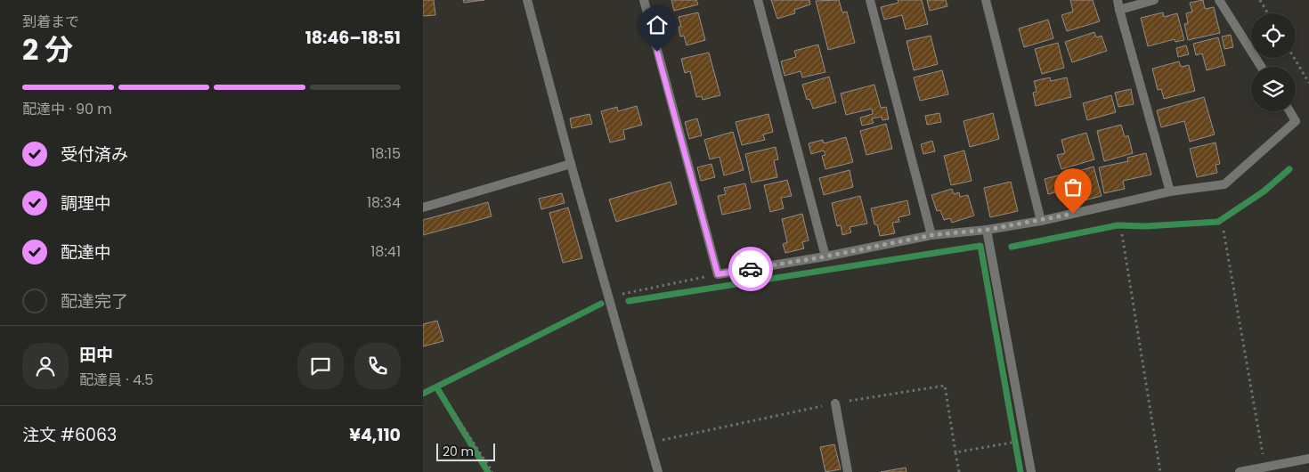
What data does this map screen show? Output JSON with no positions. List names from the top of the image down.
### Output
{
  "scale_bar": "20 m",
  "page": {
    "heading": ["2 分", "到着まで", "18:46–18:51"],
    "panel": [
      "田中",
      "配達員 · 4.5",
      "注文 #6063",
      "¥4,110"
    ],
    "bar": "配達中 · 90 m",
    "list": [
      ["受付済み", "18:15"],
      ["調理中", "18:34"],
      ["配達中", "18:41"],
      "配達完了"
    ],
    "scale": "20 m"
  }
}
